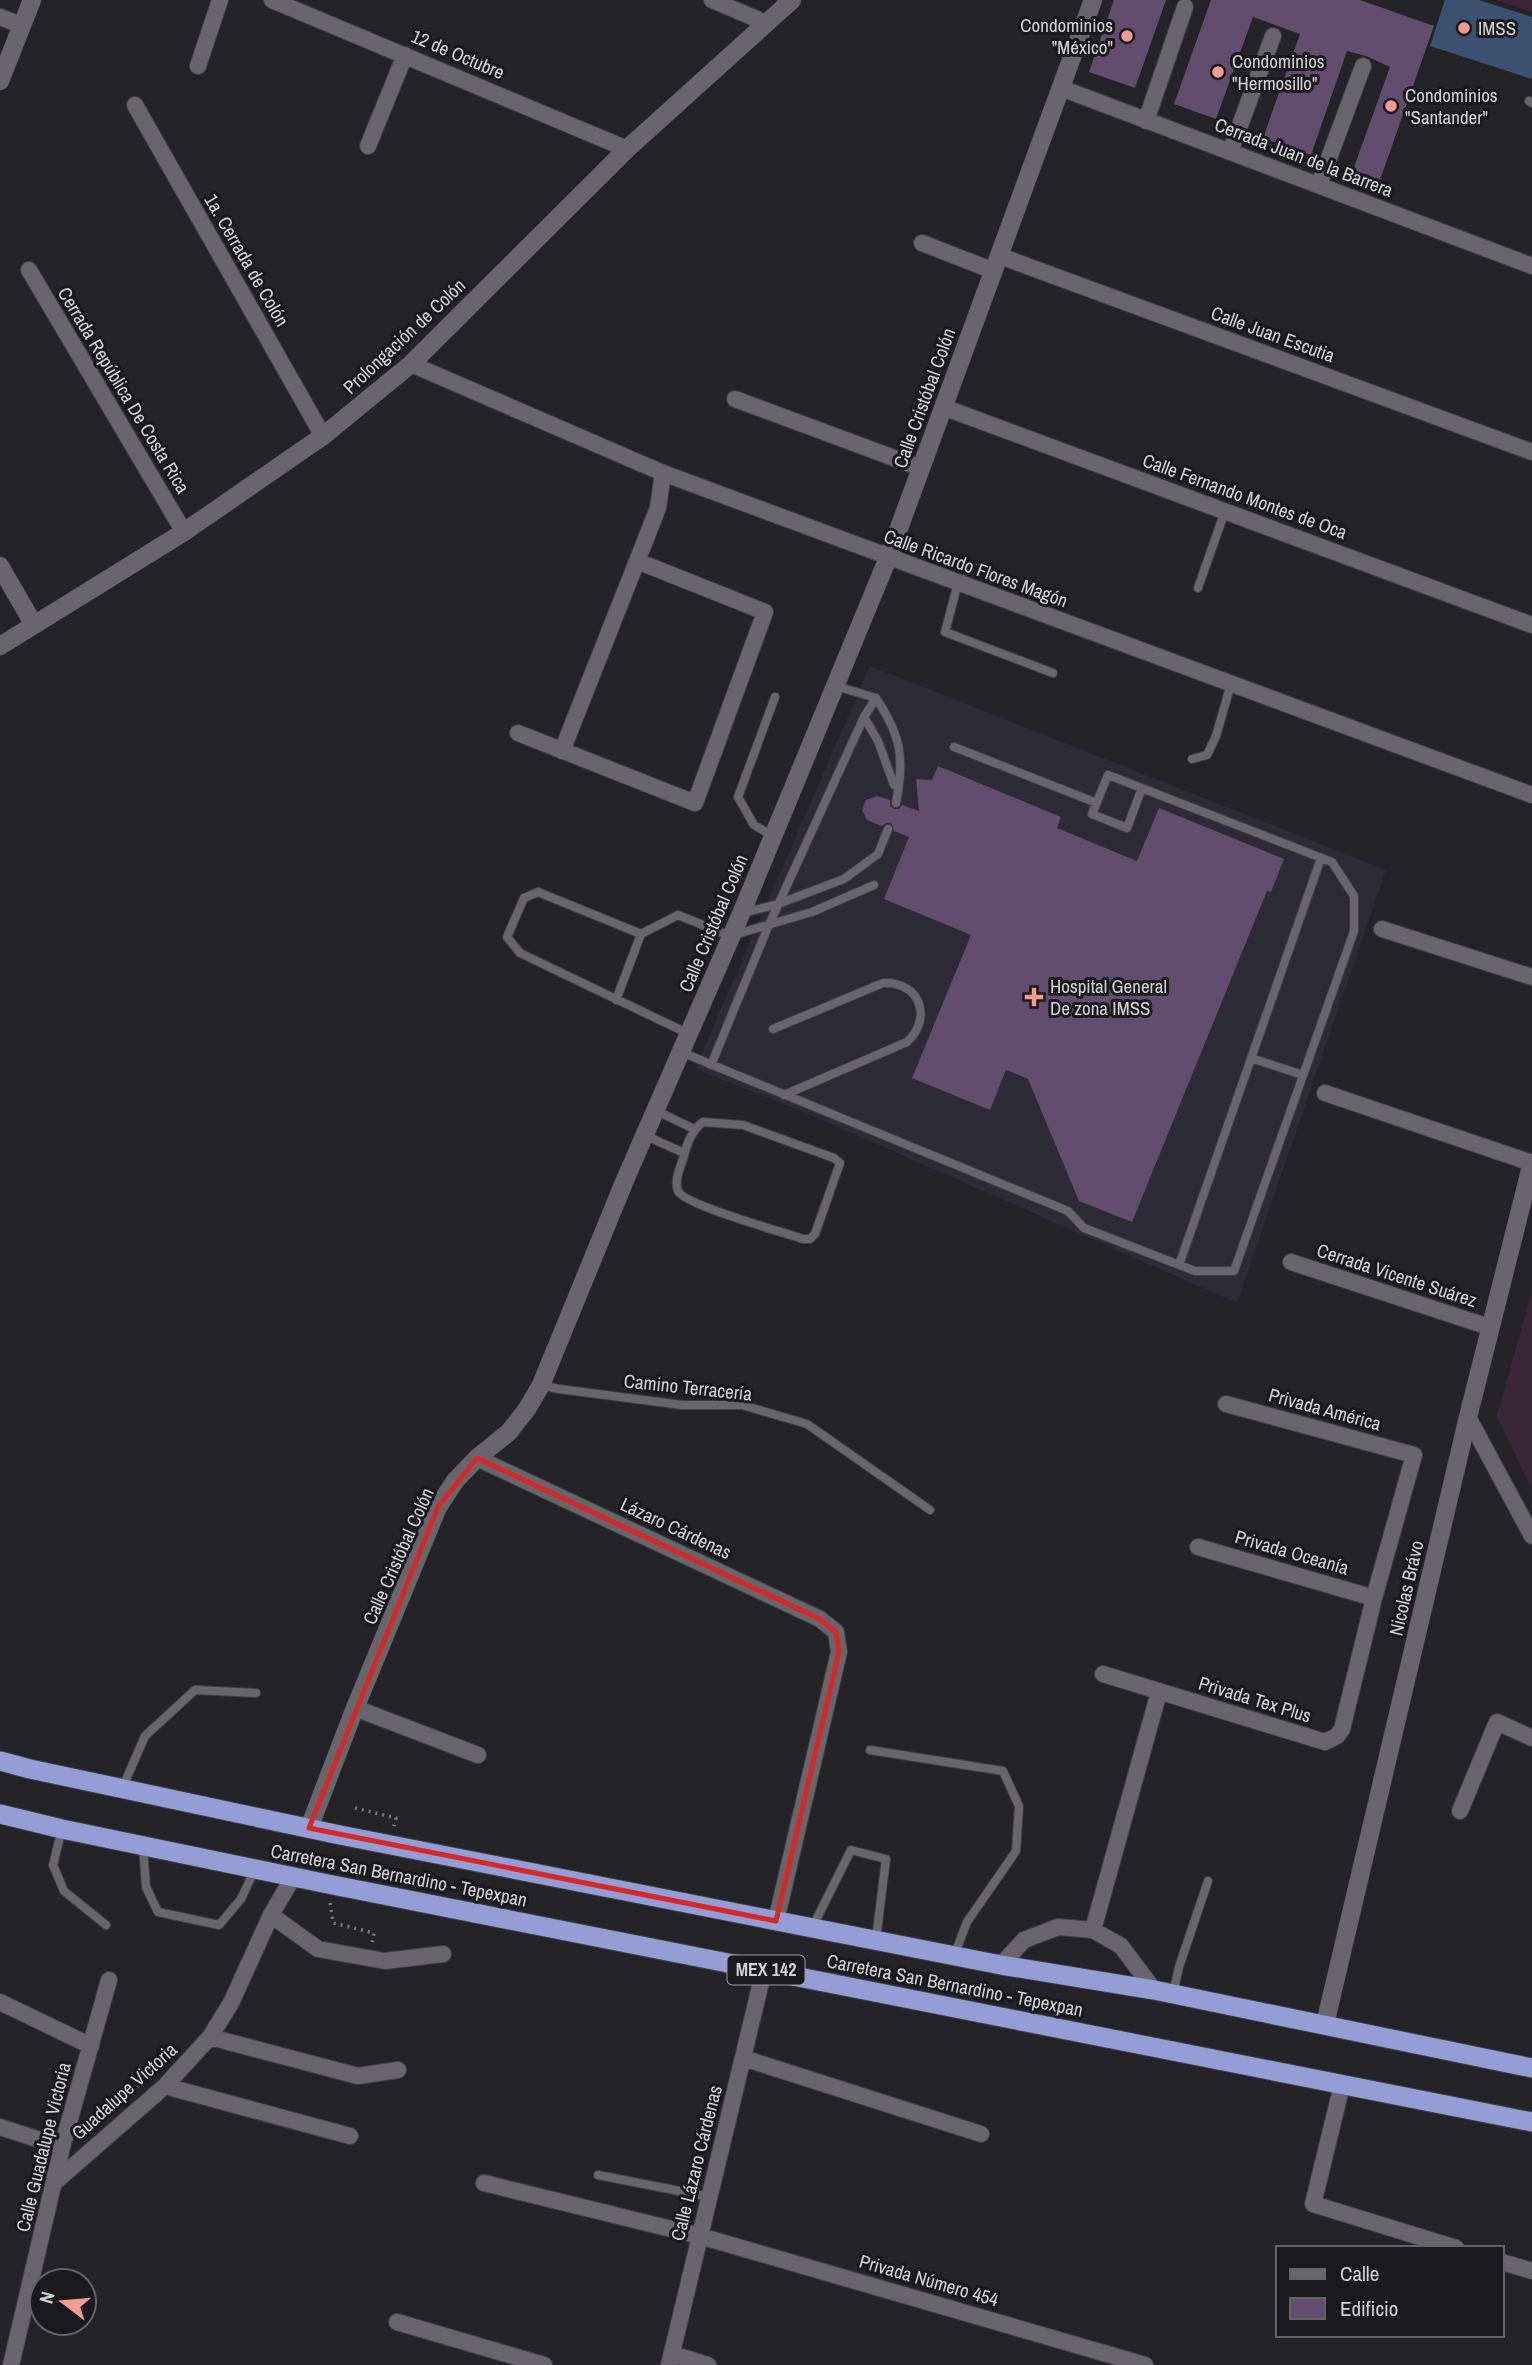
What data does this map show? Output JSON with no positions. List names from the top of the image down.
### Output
{
  "streets": {
    "highway": ["Carretera San Bernardino - Tepexpan", "MEX 142"],
    "street": [
      "12 de Octubre",
      "Cerrada Juan de la Barrera",
      "1a. Cerrada de Colón",
      "Calle Juan Escutia",
      "Prolongación de Colón",
      "Cerrada República De Costa Rica",
      "Calle Cristóbal Colón",
      "Calle Fernando Montes de Oca",
      "Calle Ricardo Flores Magón",
      "Cerrada Vicente Suárez",
      "Privada América",
      "Lázaro Cárdenas",
      "Privada Oceanía",
      "Nicolas Brávo",
      "Privada Tex Plus",
      "Guadalupe Victoria",
      "Calle Guadalupe Victoria",
      "Calle Lázaro Cárdenas",
      "Privada Número 454"
    ],
    "lane": ["Camino Terracería"]
  },
  "crossings": [
    ["12 de Octubre", "Prolongación de Colón"],
    ["Cerrada Juan de la Barrera", "Calle Cristóbal Colón"],
    ["1a. Cerrada de Colón", "Prolongación de Colón"],
    ["Calle Juan Escutia", "Calle Cristóbal Colón"],
    ["Prolongación de Colón", "Cerrada República De Costa Rica"],
    ["Prolongación de Colón", "Calle Ricardo Flores Magón"],
    ["Calle Cristóbal Colón", "Calle Fernando Montes de Oca"],
    ["Calle Cristóbal Colón", "Calle Ricardo Flores Magón"],
    ["Calle Cristóbal Colón", "Camino Terracería"],
    ["Calle Cristóbal Colón", "Lázaro Cárdenas"],
    ["Calle Cristóbal Colón", "Carretera San Bernardino - Tepexpan"],
    ["Cerrada Vicente Suárez", "Nicolas Brávo"],
    ["Privada América", "Privada Tex Plus"],
    ["Lázaro Cárdenas", "Carretera San Bernardino - Tepexpan"],
    ["Privada Oceanía", "Privada Tex Plus"],
    ["Nicolas Brávo", "Carretera San Bernardino - Tepexpan"],
    ["Carretera San Bernardino - Tepexpan", "Guadalupe Victoria"],
    ["Carretera San Bernardino - Tepexpan", "Calle Lázaro Cárdenas"],
    ["Guadalupe Victoria", "Calle Guadalupe Victoria"],
    ["Calle Lázaro Cárdenas", "Privada Número 454"]
  ],
  "places": {
    "other": [
      "IMSS",
      "Condominios \"México\"",
      "Condominios \"Hermosillo\"",
      "Condominios \"Santander\""
    ],
    "health": ["Hospital General De zona IMSS"]
  },
  "legend": ["Calle", "Edificio"],
  "north": "left"
}
